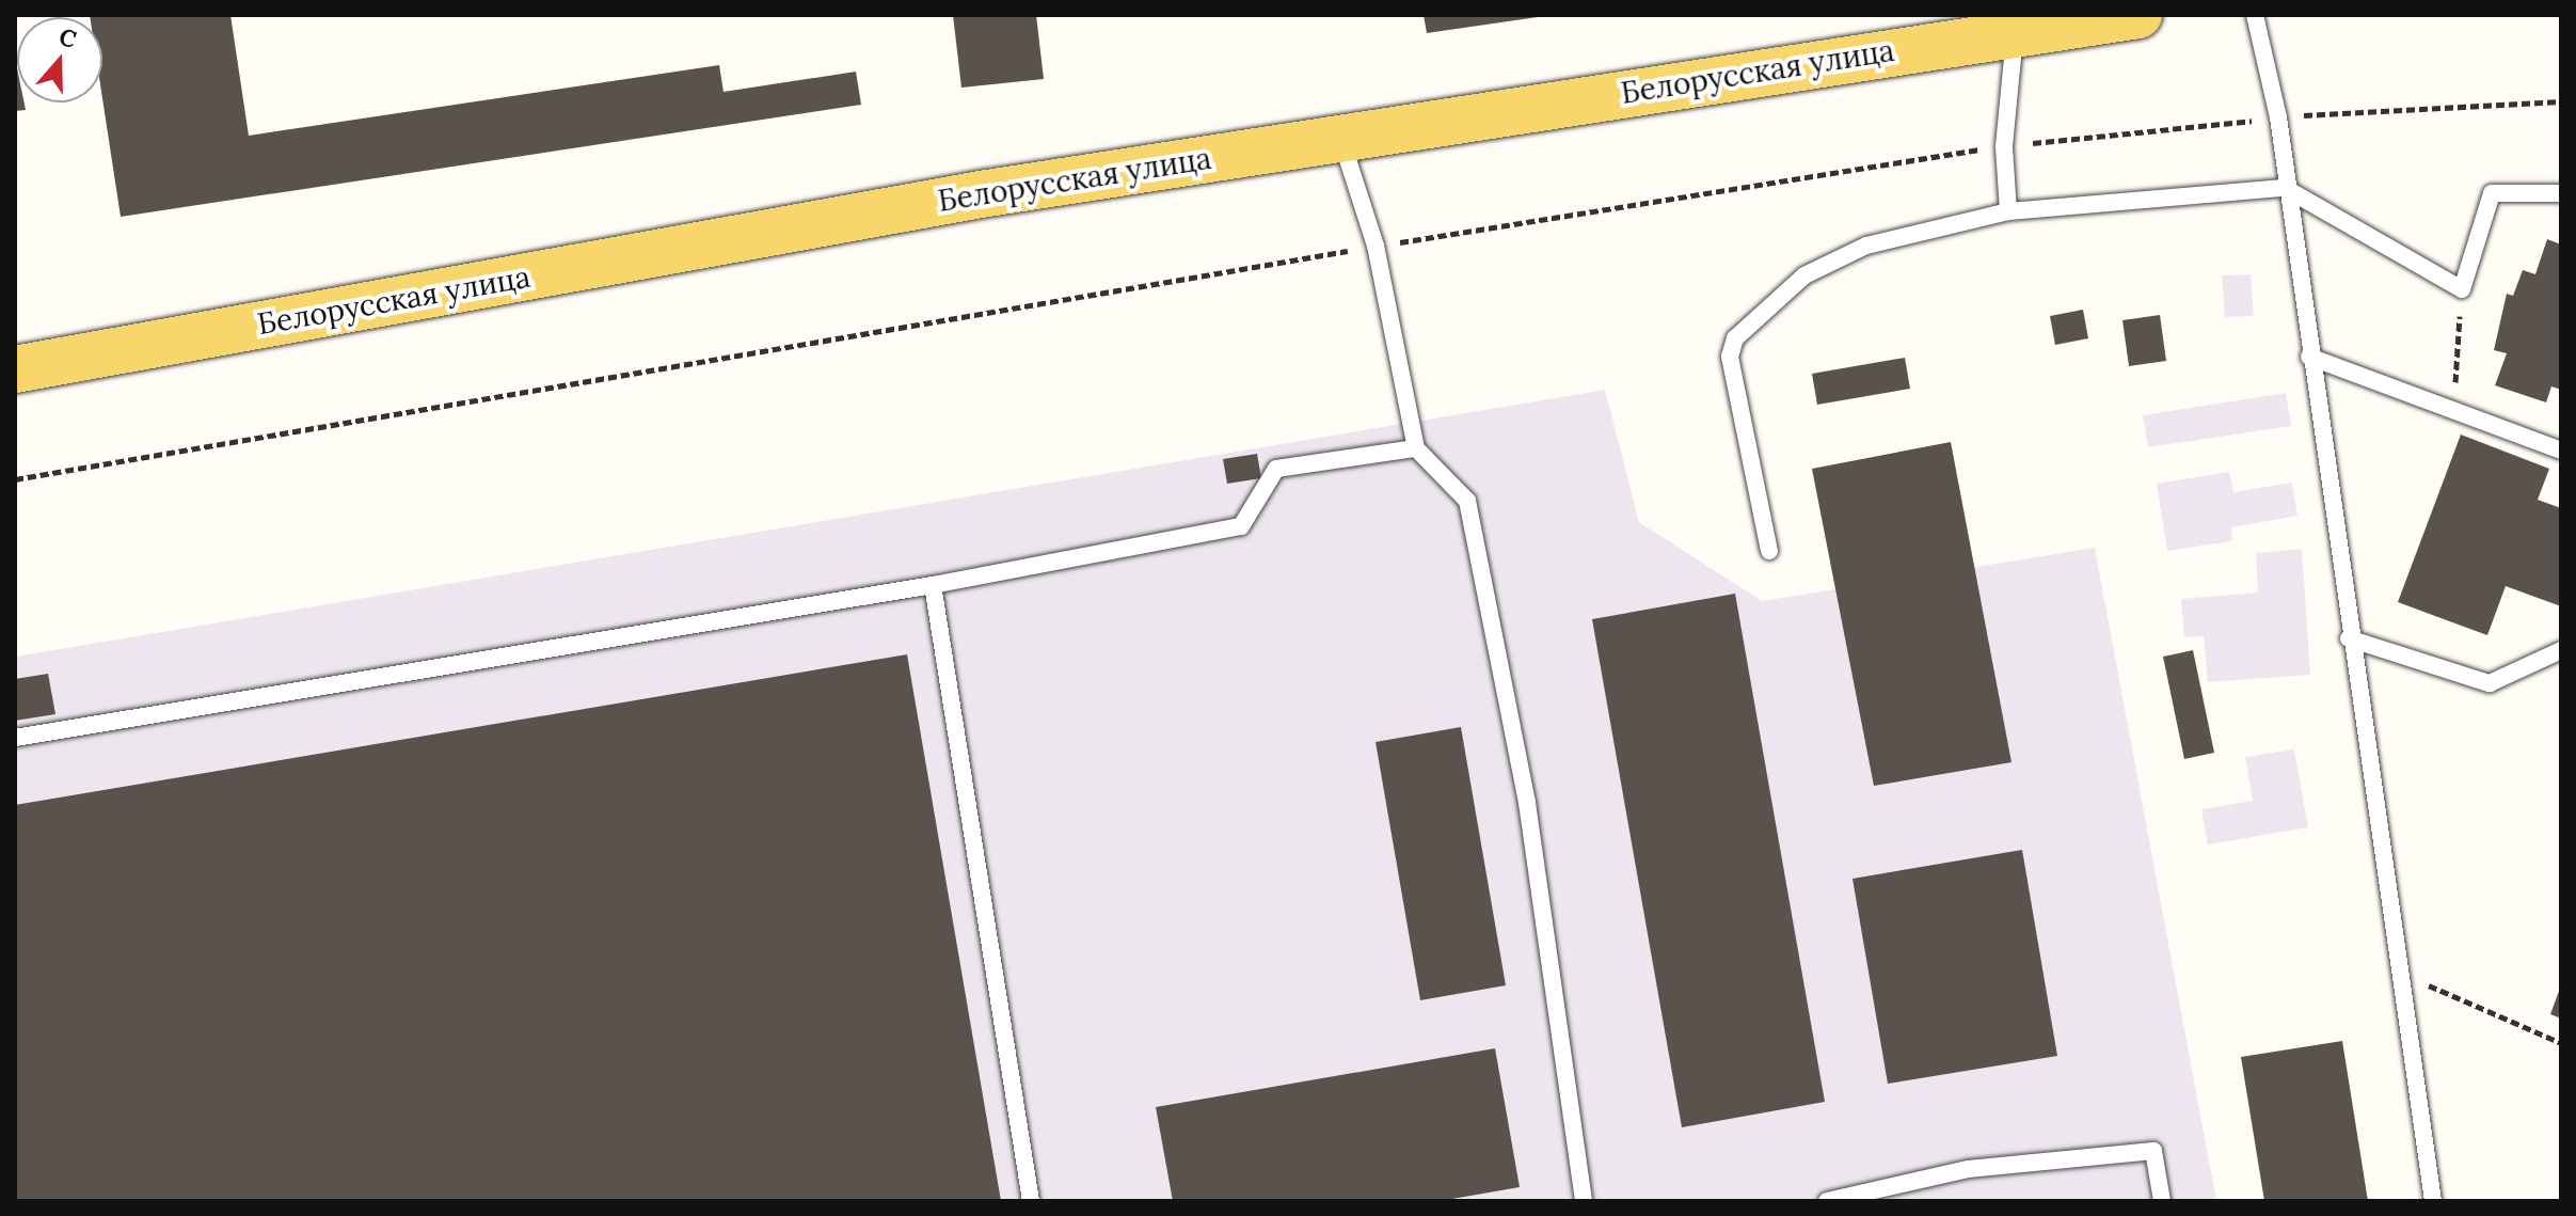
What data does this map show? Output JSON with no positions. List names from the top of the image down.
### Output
{
  "streets": {
    "main road": ["Белорусская улица"]
  },
  "north": "top"
}
